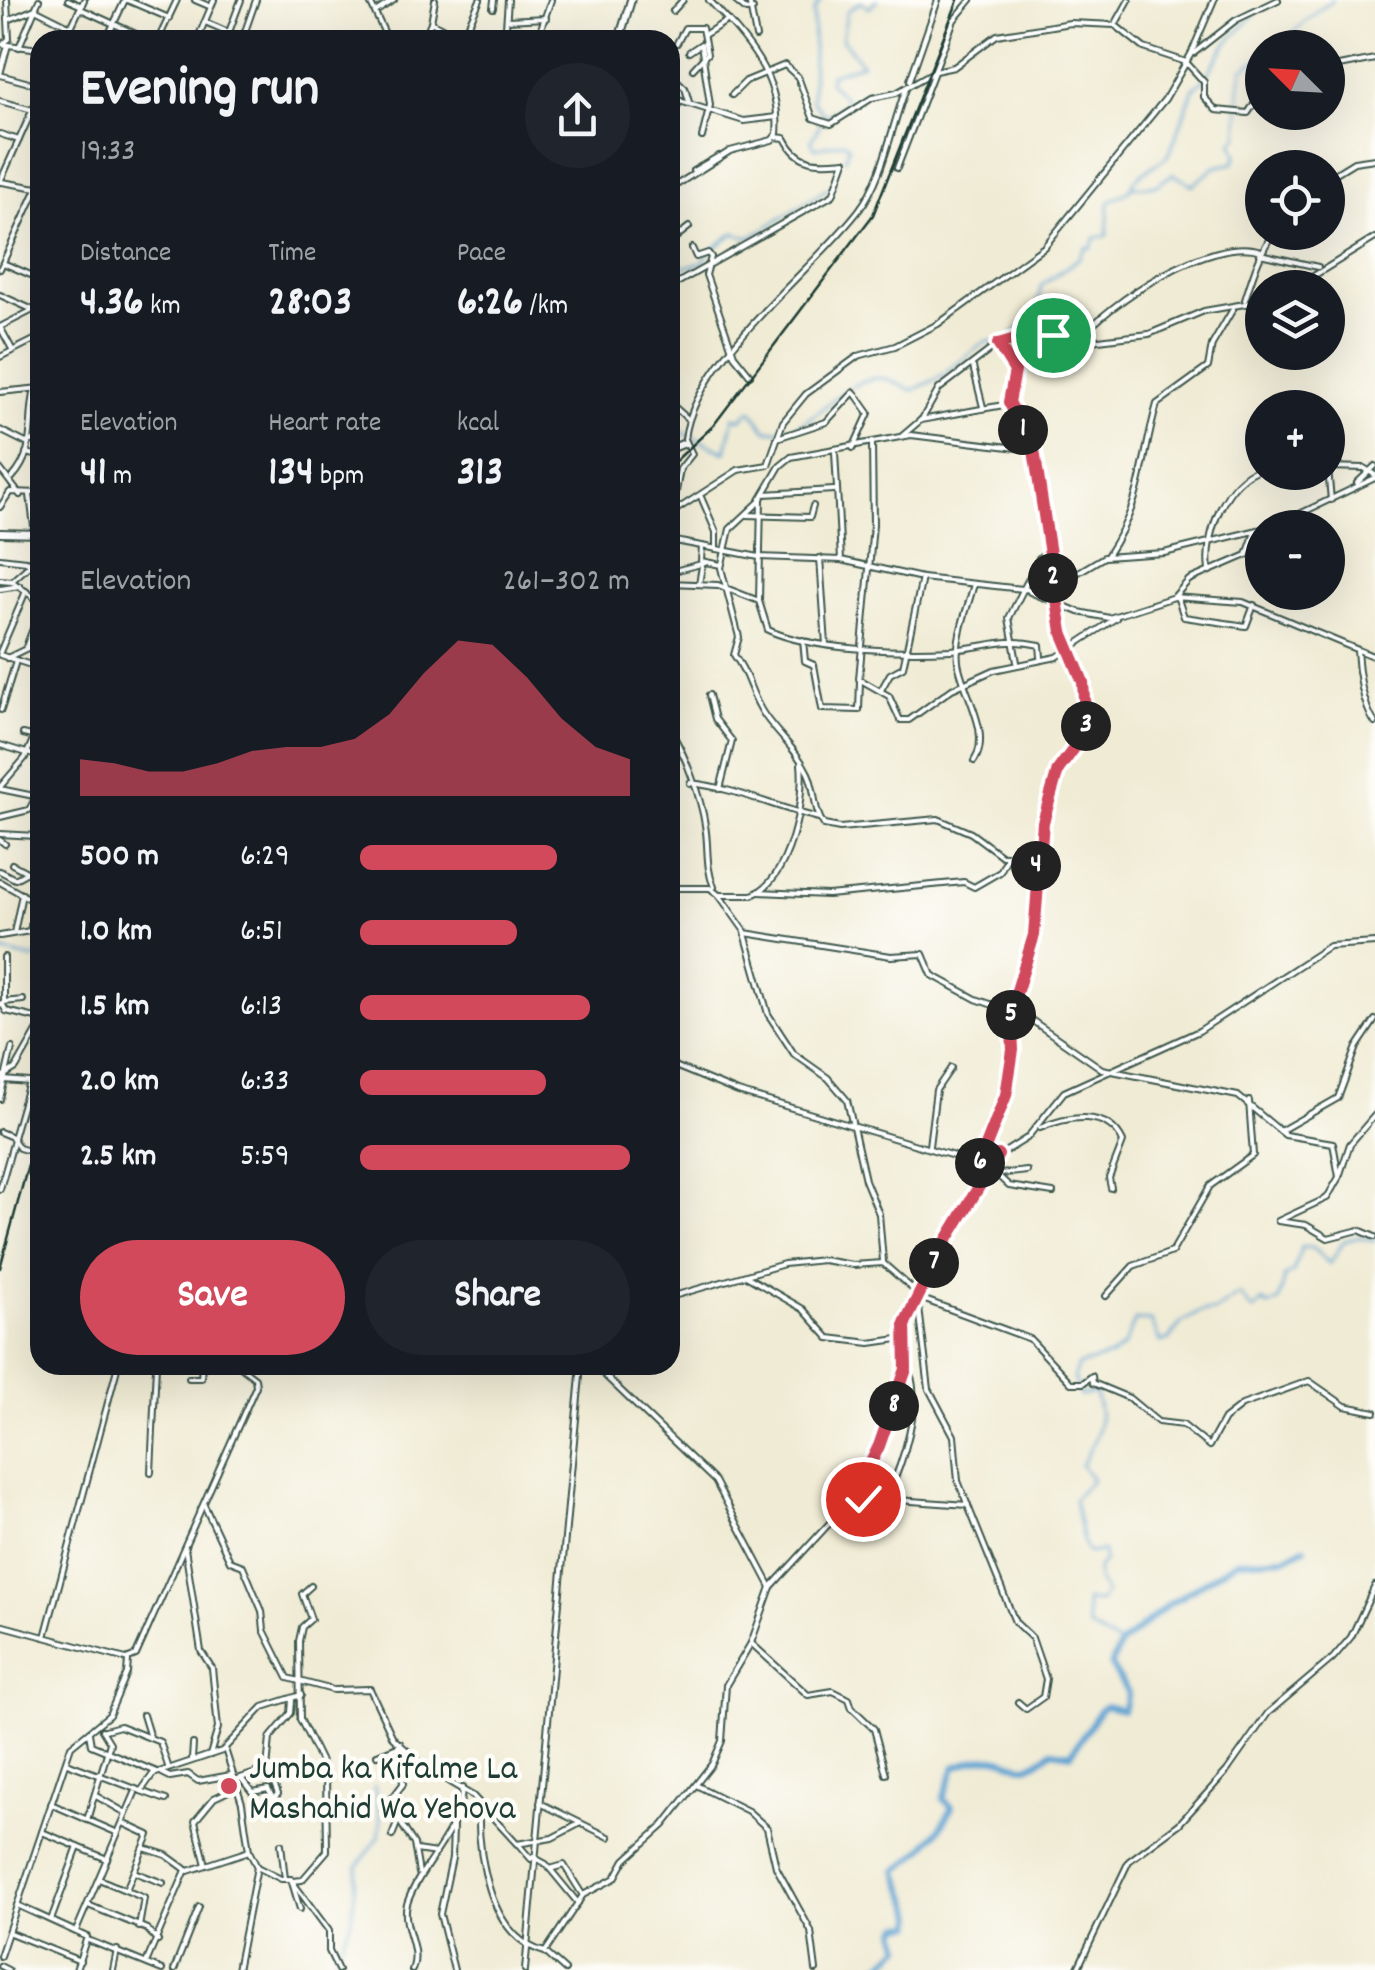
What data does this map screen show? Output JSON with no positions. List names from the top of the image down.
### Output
{
  "places": ["Jumba ka Kifalme La Mashahid Wa Yehova"],
  "north": "top left",
  "page": {
    "map_buttons": ["+", "−"],
    "heading": ["Evening run", "19:33"],
    "stats": [
      ["Distance", "4.36 km"],
      ["Time", "28:03"],
      ["Pace", "6:26 /km"],
      ["Elevation", "41 m"],
      ["Heart rate", "134 bpm"],
      ["kcal", "313"]
    ],
    "pins": [
      "1",
      "2",
      "3",
      "4",
      "5",
      "6",
      "7",
      "8"
    ],
    "chart": ["Elevation", "261–302 m"],
    "list": [
      {
        "name": "500 m",
        "note": "6:29"
      },
      {
        "name": "1.0 km",
        "note": "6:51"
      },
      {
        "name": "1.5 km",
        "note": "6:13"
      },
      {
        "name": "2.0 km",
        "note": "6:33"
      },
      {
        "name": "2.5 km",
        "note": "5:59"
      }
    ],
    "buttons": ["Save", "Share"]
  }
}
